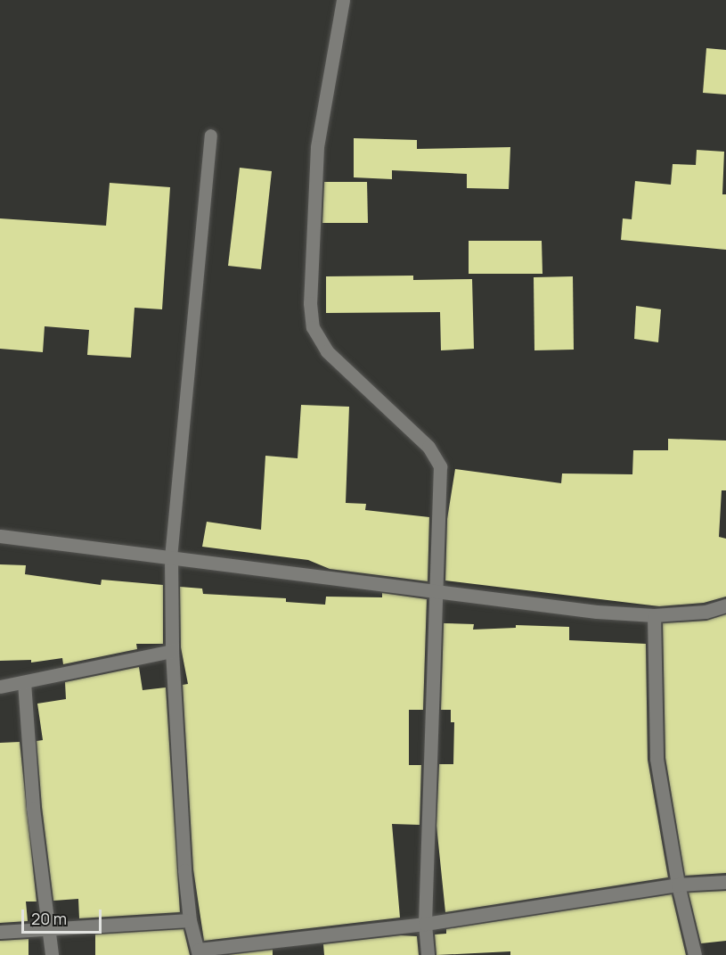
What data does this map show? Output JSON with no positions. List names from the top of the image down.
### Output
{
  "scale_bar": "20 m"
}
